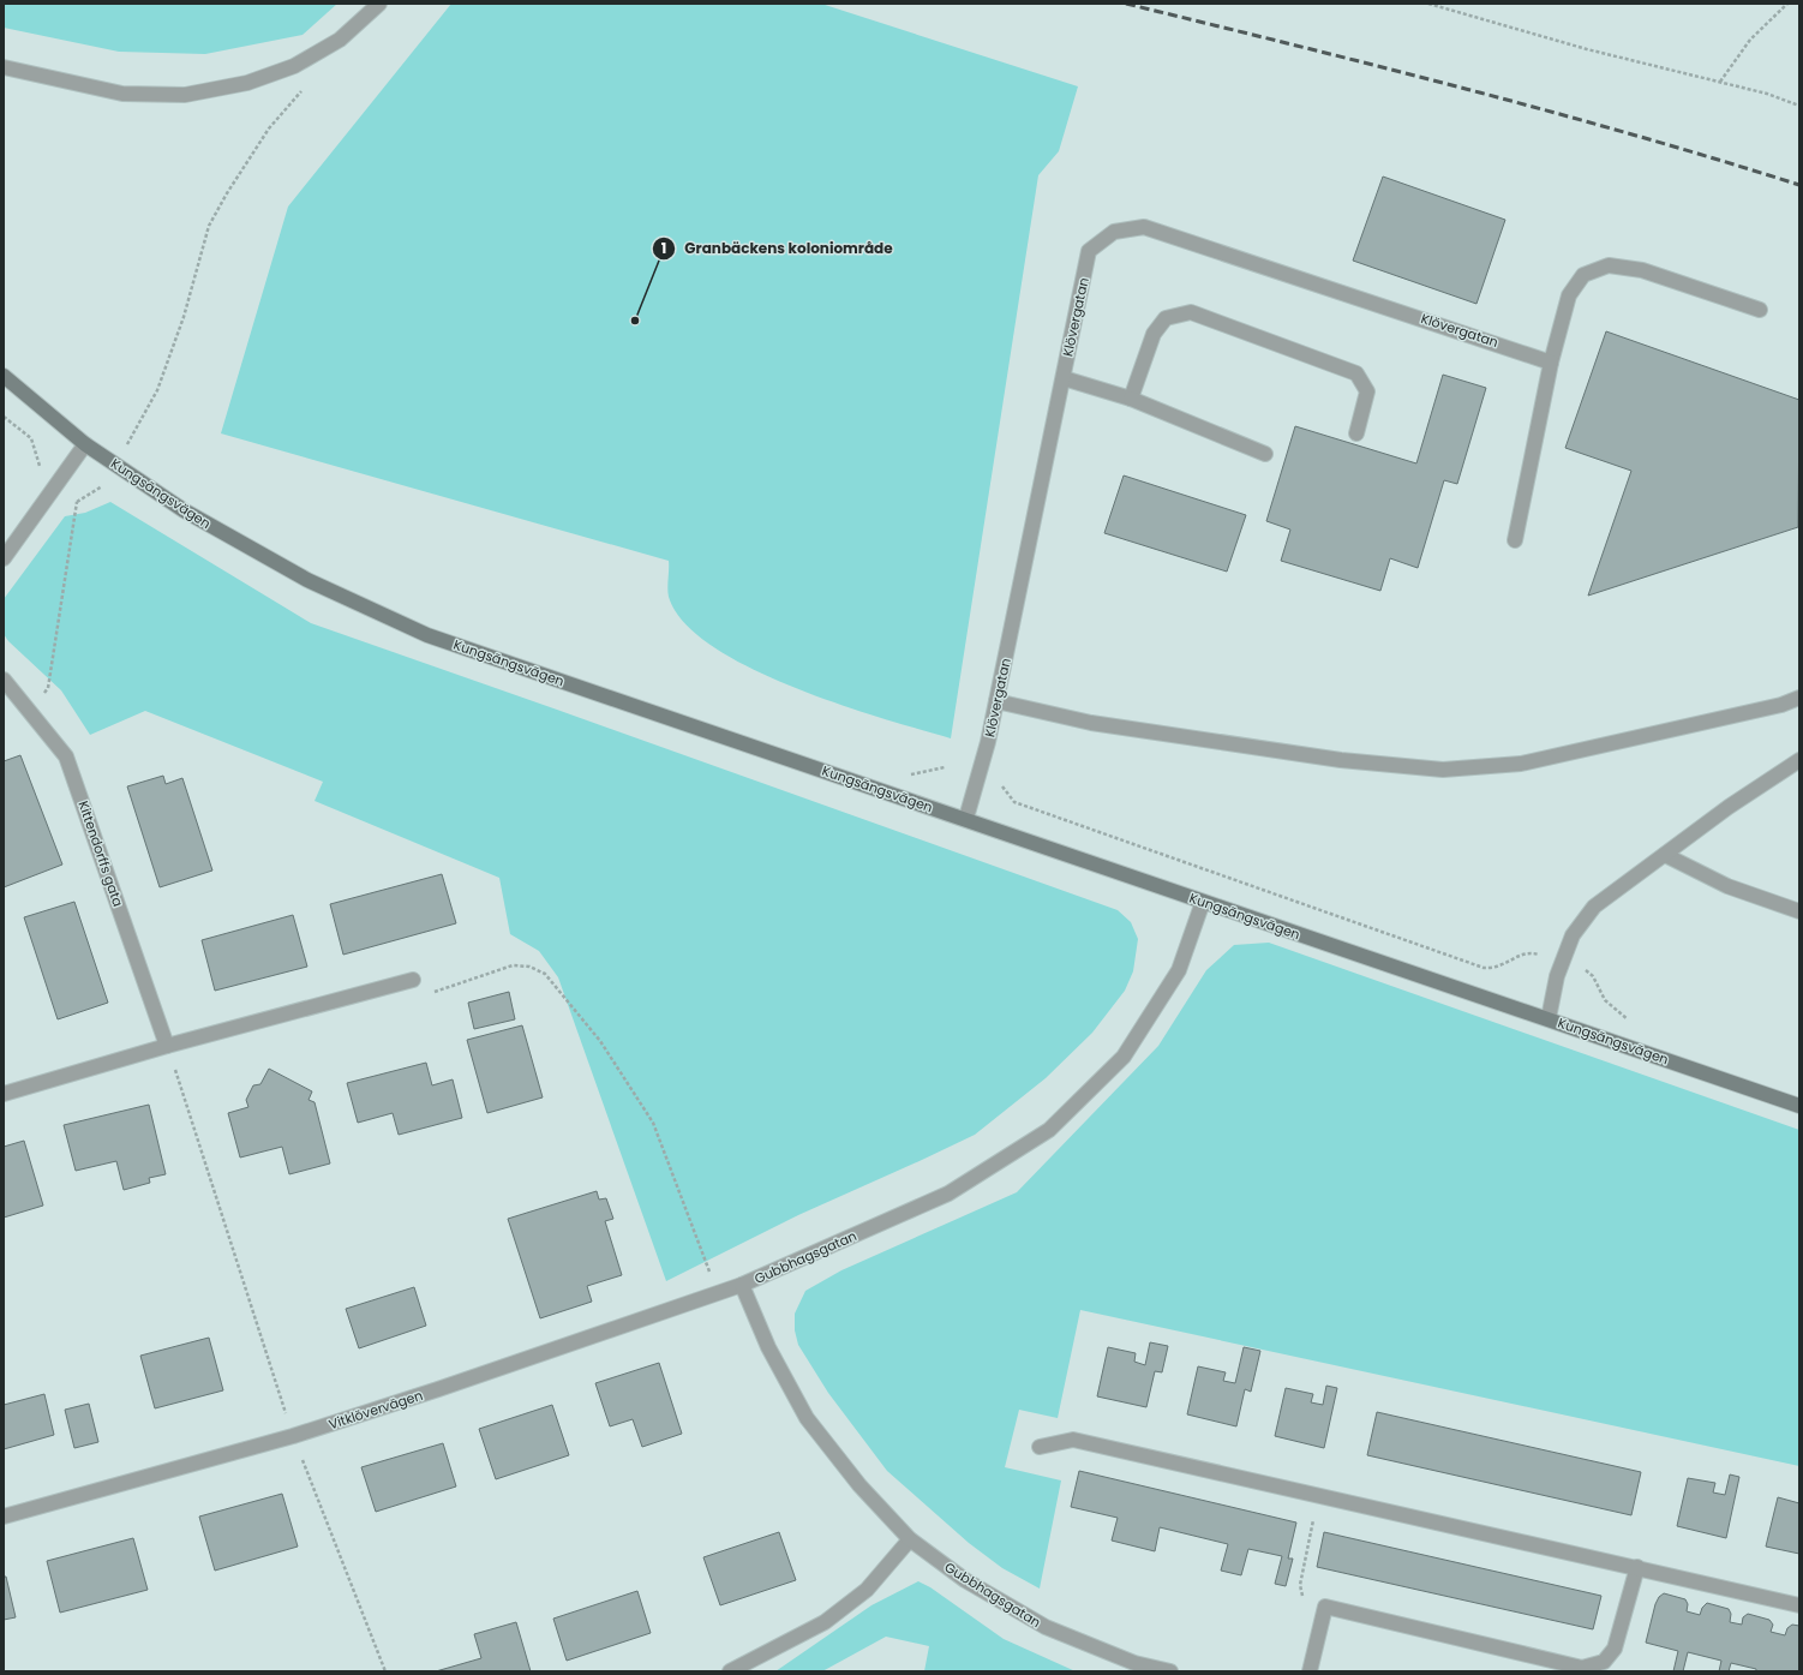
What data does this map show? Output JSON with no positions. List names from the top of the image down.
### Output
{
  "streets": {
    "street": [
      "Klövergatan",
      "Kungsängsvägen",
      "Kittendorffs gata",
      "Gubbhagsgatan",
      "Vitklövervägen"
    ]
  },
  "crossings": [
    ["Klövergatan", "Kungsängsvägen"],
    ["Kungsängsvägen", "Gubbhagsgatan"],
    ["Gubbhagsgatan", "Vitklövervägen"]
  ],
  "places": ["Granbäckens koloniområde"]
}
